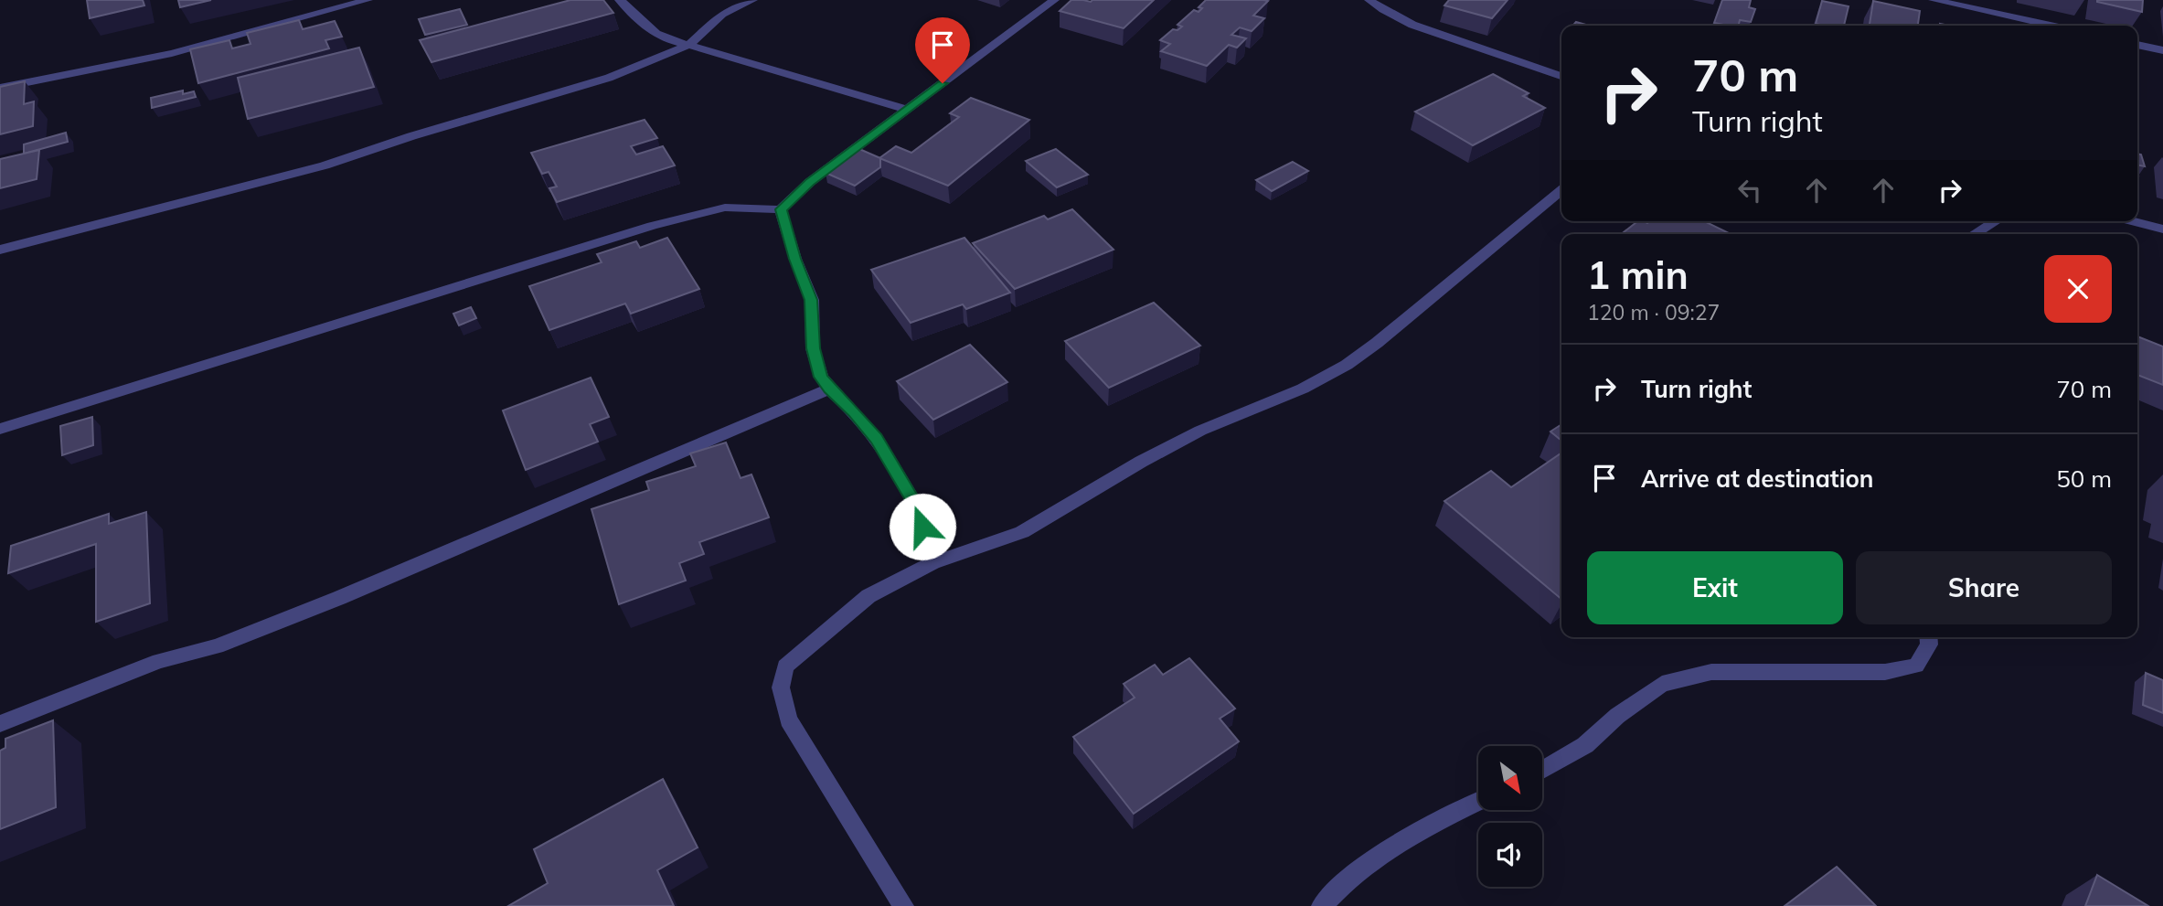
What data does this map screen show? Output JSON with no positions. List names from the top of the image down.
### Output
{
  "north": "bottom right",
  "page": {
    "turn": ["70 m", "Turn right"],
    "heading": ["1 min", "120 m · 09:27"],
    "list": [
      {
        "name": "Turn right",
        "value": "70 m"
      },
      {
        "name": "Arrive at destination",
        "value": "50 m"
      }
    ],
    "buttons": ["Exit", "Share"]
  }
}
